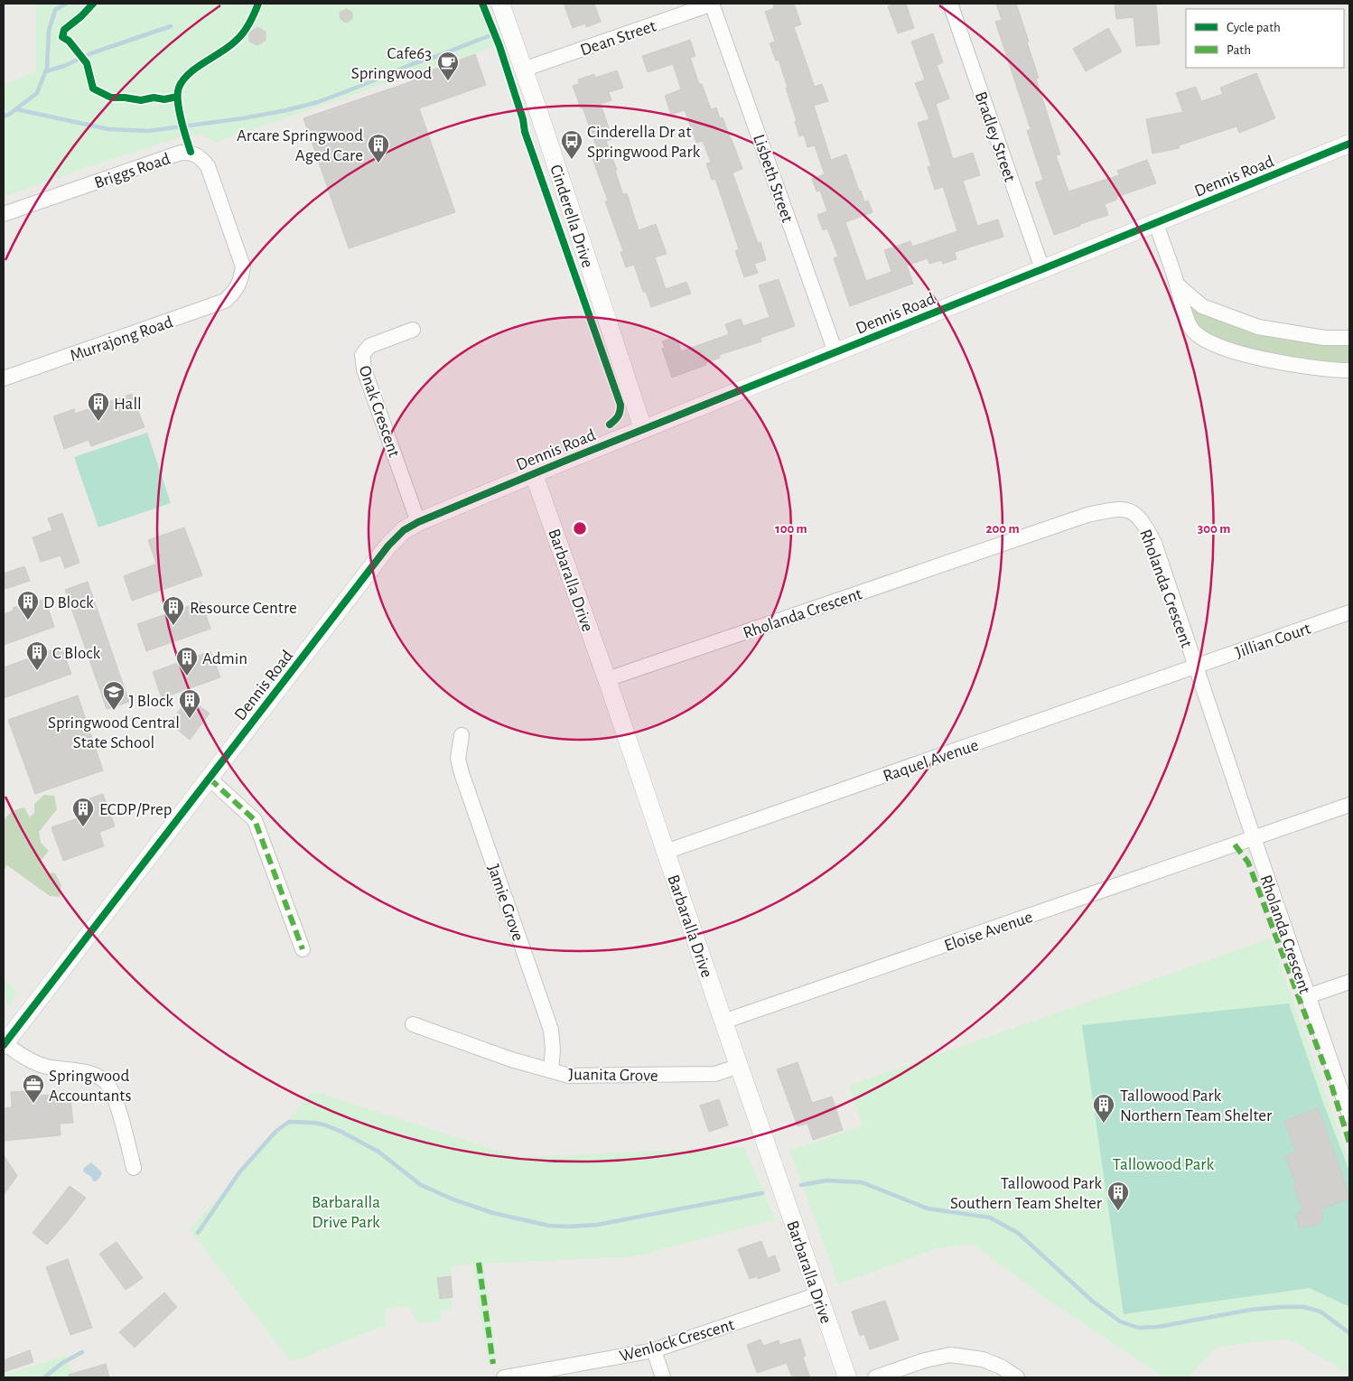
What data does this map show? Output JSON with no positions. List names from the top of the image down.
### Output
{
  "streets": {
    "street": [
      "Dean Street",
      "Bradley Street",
      "Briggs Road",
      "Dennis Road",
      "Lisbeth Street",
      "Cinderella Drive",
      "Murrajong Road",
      "Onak Crescent",
      "Barbaralla Drive",
      "Rholanda Crescent",
      "Jillian Court",
      "Raquel Avenue",
      "Jamie Grove",
      "Eloise Avenue",
      "Juanita Grove",
      "Wenlock Crescent"
    ]
  },
  "crossings": [
    ["Dean Street", "Lisbeth Street"],
    ["Dean Street", "Cinderella Drive"],
    ["Bradley Street", "Dennis Road"],
    ["Briggs Road", "Murrajong Road"],
    ["Dennis Road", "Lisbeth Street"],
    ["Dennis Road", "Cinderella Drive"],
    ["Dennis Road", "Onak Crescent"],
    ["Dennis Road", "Barbaralla Drive"],
    ["Barbaralla Drive", "Rholanda Crescent"],
    ["Barbaralla Drive", "Raquel Avenue"],
    ["Barbaralla Drive", "Eloise Avenue"],
    ["Barbaralla Drive", "Juanita Grove"],
    ["Barbaralla Drive", "Wenlock Crescent"],
    ["Rholanda Crescent", "Jillian Court"],
    ["Rholanda Crescent", "Raquel Avenue"],
    ["Rholanda Crescent", "Eloise Avenue"],
    ["Jillian Court", "Raquel Avenue"],
    ["Jamie Grove", "Juanita Grove"]
  ],
  "parks": ["Tallowood Park", "Barbaralla Drive Park"],
  "places": {
    "cafe": ["Cafe63 Springwood"],
    "bus stop": ["Cinderella Dr at Springwood Park"],
    "building": [
      "Arcare Springwood Aged Care",
      "Hall",
      "D Block",
      "Resource Centre",
      "C Block",
      "Admin",
      "J Block",
      "ECDP/Prep",
      "Tallowood Park Northern Team Shelter",
      "Tallowood Park Southern Team Shelter"
    ],
    "school or university": ["Springwood Central State School"],
    "office": ["Springwood Accountants"]
  },
  "legend": ["Cycle path", "Path"],
  "rings": ["100 m", "200 m", "300 m"]
}
